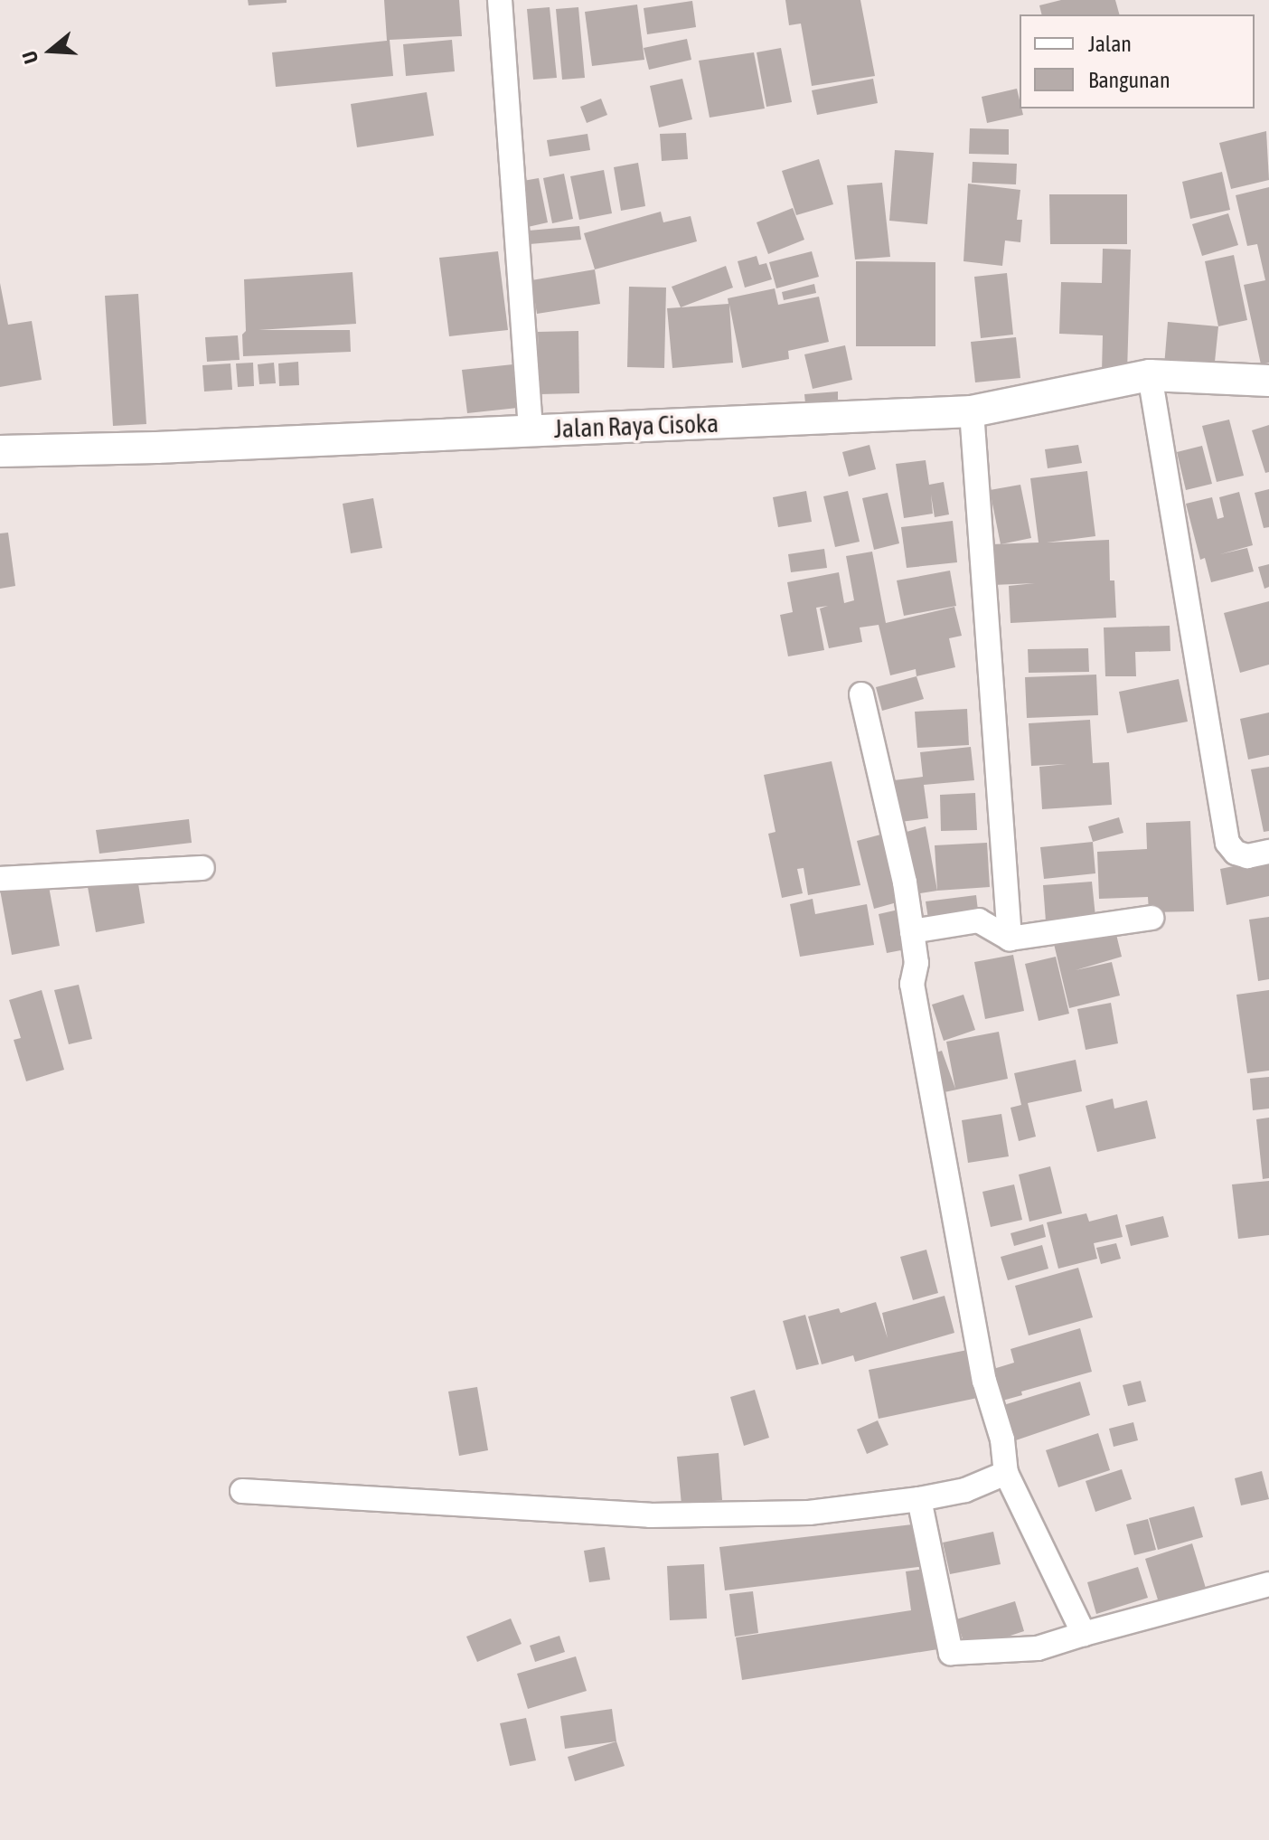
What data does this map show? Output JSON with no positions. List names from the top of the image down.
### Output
{
  "streets": {
    "street": ["Jalan Raya Cisoka"]
  },
  "legend": ["Jalan", "Bangunan"],
  "north": "left"
}
